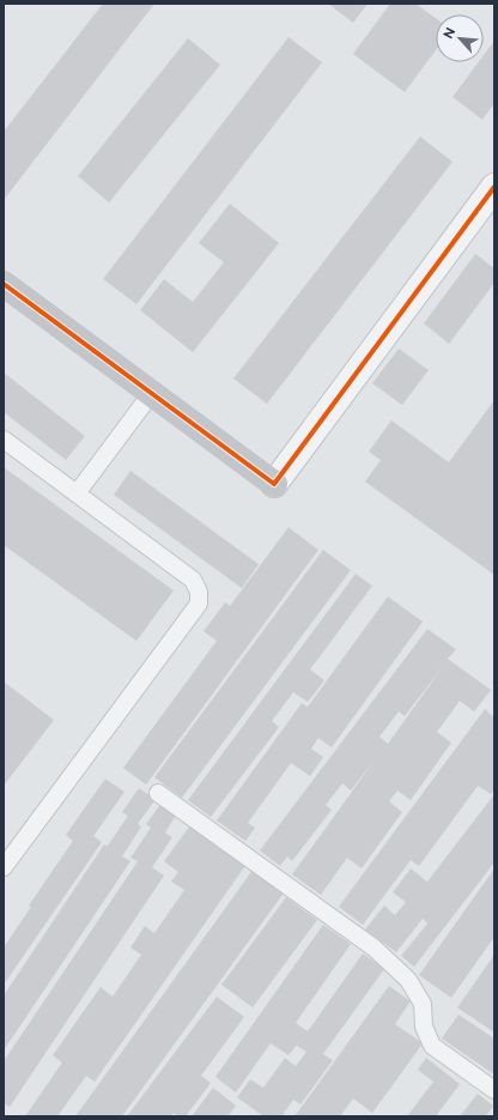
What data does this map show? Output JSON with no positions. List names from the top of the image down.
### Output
{
  "north": "top left"
}
